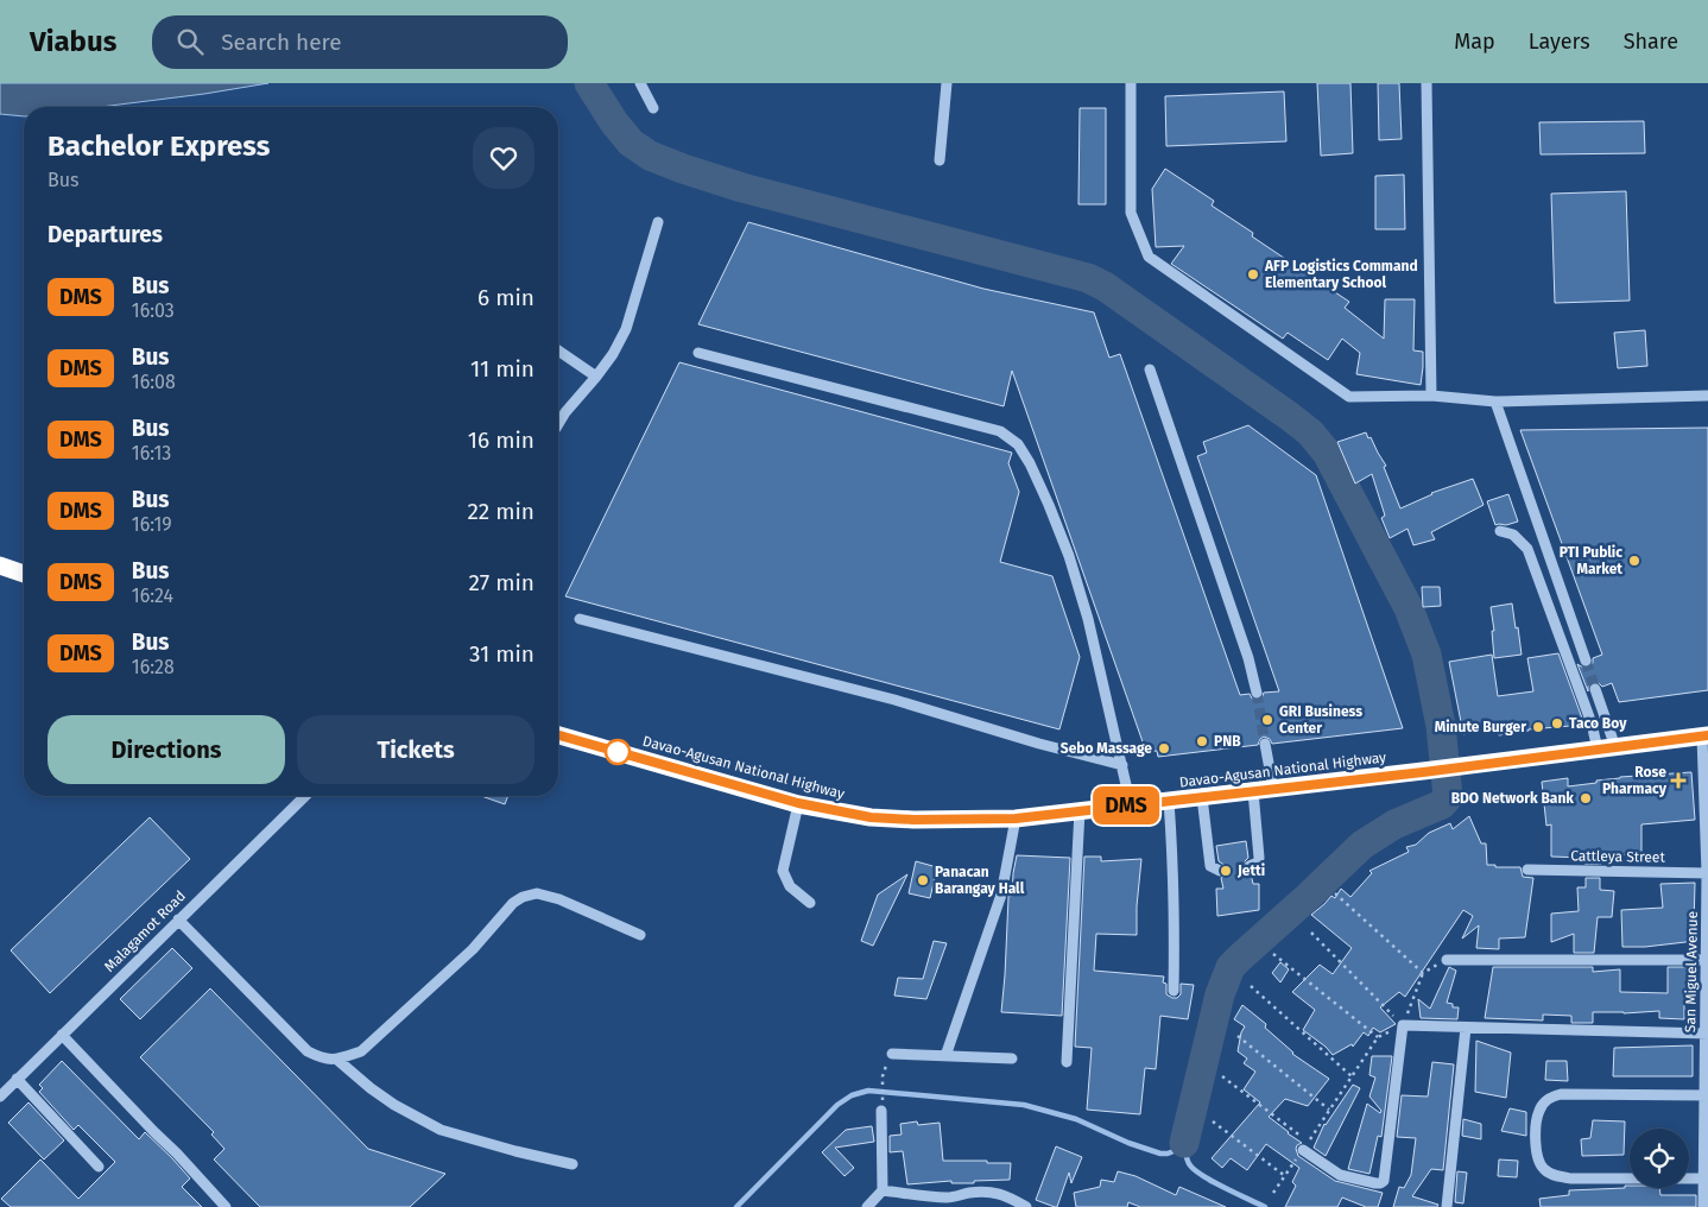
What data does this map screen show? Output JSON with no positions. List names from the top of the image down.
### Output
{
  "streets": {
    "highway": ["Davao-Agusan National Highway"],
    "street": ["Cattleya Street", "Malagamot Road", "San Miguel Avenue"]
  },
  "crossings": [
    ["Davao-Agusan National Highway", "San Miguel Avenue"],
    ["Cattleya Street", "San Miguel Avenue"]
  ],
  "places": {
    "other": [
      "AFP Logistics Command Elementary School",
      "PTI Public Market",
      "GRI Business Center",
      "Taco Boy",
      "Minute Burger",
      "PNB",
      "Sebo Massage",
      "BDO Network Bank",
      "Jetti",
      "Panacan Barangay Hall"
    ],
    "health": ["Rose Pharmacy"]
  },
  "lines": ["bus line DMS"],
  "page": {
    "header": "Viabus",
    "search": "Search here",
    "nav": ["Map", "Layers", "Share"],
    "on_map": "DMS",
    "heading": [
      ["Bachelor Express", "Bus"],
      "Departures"
    ],
    "list": [
      {
        "mark": "DMS",
        "name": "Bus",
        "note": "16:03",
        "value": "6 min"
      },
      {
        "mark": "DMS",
        "name": "Bus",
        "note": "16:08",
        "value": "11 min"
      },
      {
        "mark": "DMS",
        "name": "Bus",
        "note": "16:13",
        "value": "16 min"
      },
      {
        "mark": "DMS",
        "name": "Bus",
        "note": "16:19",
        "value": "22 min"
      },
      {
        "mark": "DMS",
        "name": "Bus",
        "note": "16:24",
        "value": "27 min"
      },
      {
        "mark": "DMS",
        "name": "Bus",
        "note": "16:28",
        "value": "31 min"
      }
    ],
    "buttons": ["Directions", "Tickets"]
  }
}
